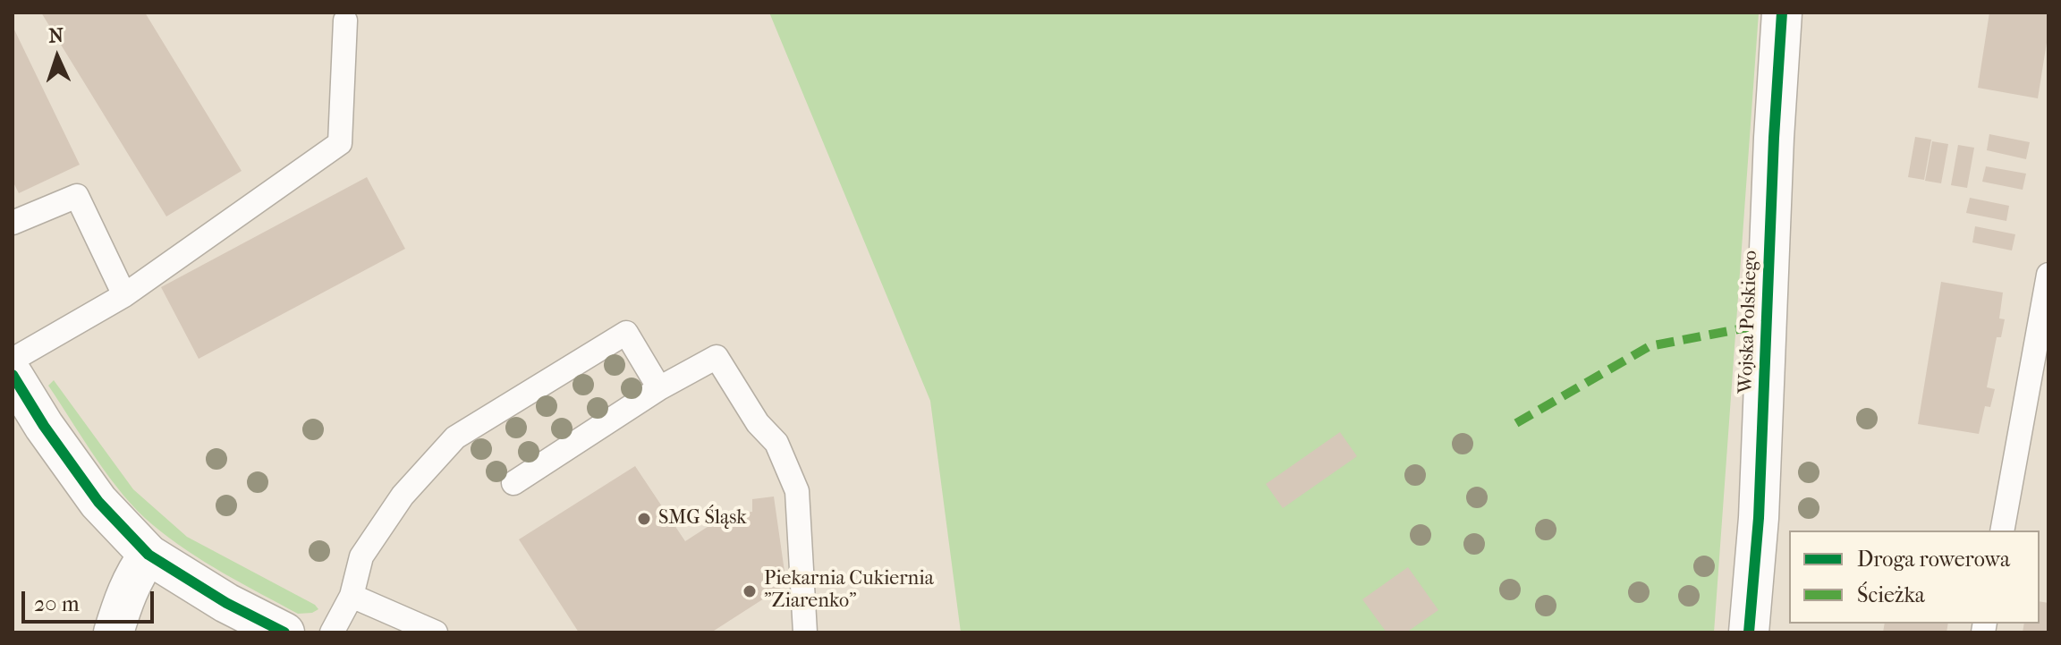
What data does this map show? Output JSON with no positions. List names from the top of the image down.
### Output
{
  "streets": {
    "street": ["Wojska Polskiego"]
  },
  "places": ["SMG Śląsk", "Piekarnia Cukiernia \"Ziarenko\""],
  "legend": ["Droga rowerowa", "Ścieżka"],
  "scale_bar": "20 m",
  "north": "top"
}
